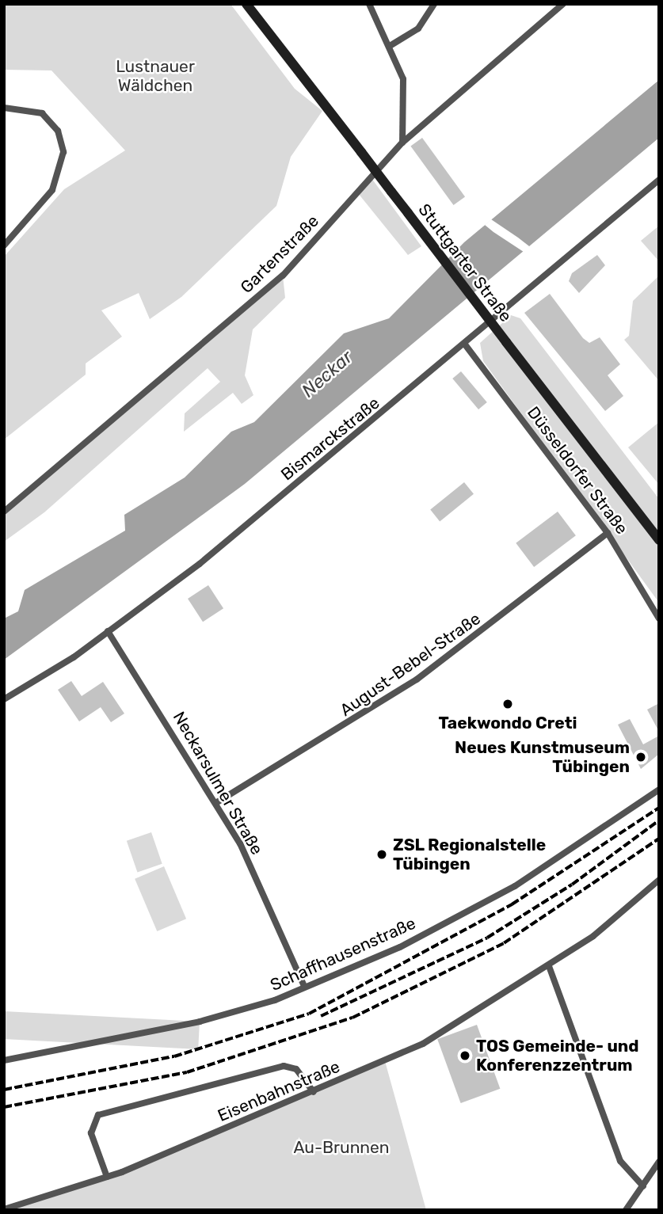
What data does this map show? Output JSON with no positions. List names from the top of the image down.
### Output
{
  "streets": {
    "main road": ["Stuttgarter Straße"],
    "street": [
      "Gartenstraße",
      "Bismarckstraße",
      "Düsseldorfer Straße",
      "August-Bebel-Straße",
      "Neckarsulmer Straße",
      "Schaffhausenstraße",
      "Eisenbahnstraße"
    ]
  },
  "crossings": [
    ["Bismarckstraße", "Düsseldorfer Straße"],
    ["Bismarckstraße", "Neckarsulmer Straße"],
    ["Düsseldorfer Straße", "August-Bebel-Straße"],
    ["August-Bebel-Straße", "Neckarsulmer Straße"],
    ["Neckarsulmer Straße", "Schaffhausenstraße"]
  ],
  "water": ["Neckar"],
  "parks": ["Lustnauer Wäldchen", "Au-Brunnen"],
  "places": [
    "Taekwondo Creti",
    "Neues Kunstmuseum Tübingen",
    "ZSL Regionalstelle Tübingen",
    "TOS Gemeinde- und Konferenzzentrum"
  ]
}
